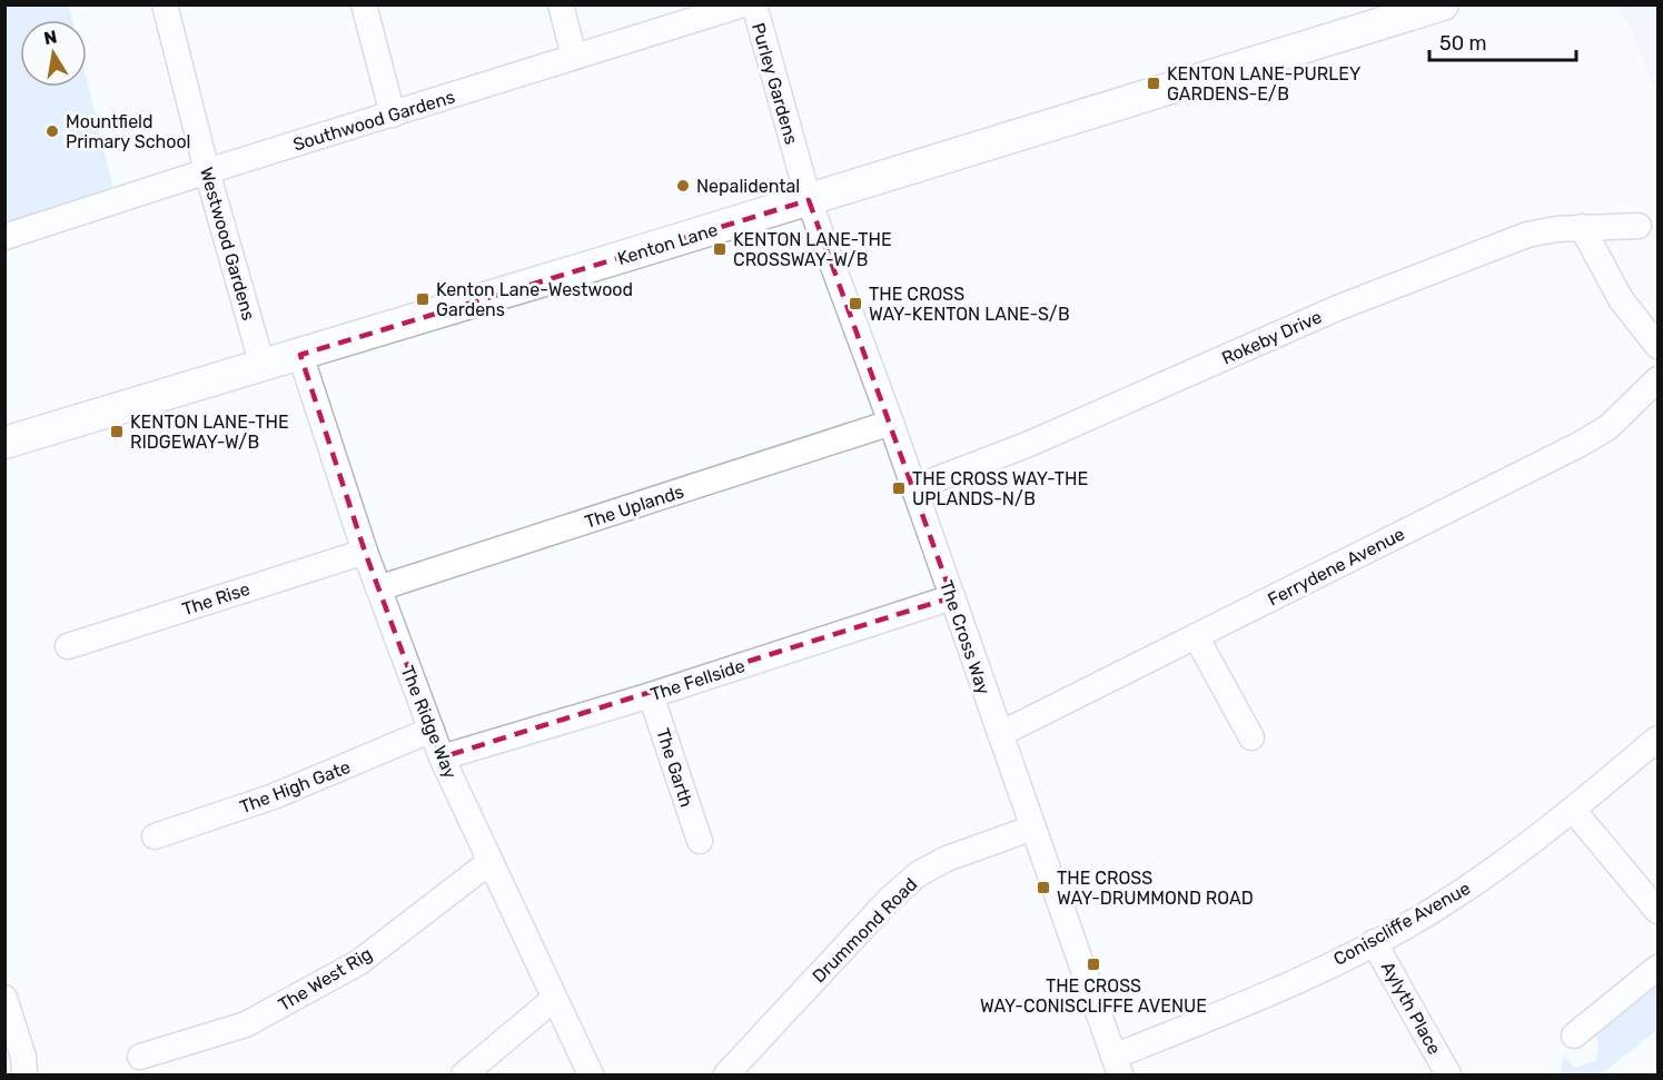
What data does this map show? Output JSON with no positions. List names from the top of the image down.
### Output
{
  "streets": {
    "main road": ["Kenton Lane"],
    "street": [
      "Purley Gardens",
      "Southwood Gardens",
      "Westwood Gardens",
      "Rokeby Drive",
      "The Uplands",
      "Ferrydene Avenue",
      "The Rise",
      "The Cross Way",
      "The Fellside",
      "The Ridge Way",
      "The Garth",
      "The High Gate",
      "Coniscliffe Avenue",
      "Drummond Road",
      "The West Rig",
      "Aylyth Place"
    ]
  },
  "crossings": [
    ["Purley Gardens", "Kenton Lane"],
    ["Purley Gardens", "The Cross Way"],
    ["Southwood Gardens", "Westwood Gardens"],
    ["Westwood Gardens", "Kenton Lane"],
    ["Kenton Lane", "The Cross Way"],
    ["Kenton Lane", "The Ridge Way"],
    ["Rokeby Drive", "The Cross Way"],
    ["The Uplands", "The Cross Way"],
    ["The Uplands", "The Ridge Way"],
    ["Ferrydene Avenue", "The Cross Way"],
    ["The Rise", "The Ridge Way"],
    ["The Cross Way", "The Fellside"],
    ["The Cross Way", "Coniscliffe Avenue"],
    ["The Cross Way", "Drummond Road"],
    ["The Fellside", "The Ridge Way"],
    ["The Fellside", "The Garth"],
    ["The Ridge Way", "The High Gate"],
    ["The Ridge Way", "The West Rig"],
    ["Coniscliffe Avenue", "Aylyth Place"]
  ],
  "places": {
    "transit": [
      "KENTON LANE-PURLEY GARDENS-E/B",
      "KENTON LANE-THE CROSSWAY-W/B",
      "Kenton Lane-Westwood Gardens",
      "THE CROSS WAY-KENTON LANE-S/B",
      "KENTON LANE-THE RIDGEWAY-W/B",
      "THE CROSS WAY-THE UPLANDS-N/B",
      "THE CROSS WAY-DRUMMOND ROAD",
      "THE CROSS WAY-CONISCLIFFE AVENUE"
    ],
    "other": ["Mountfield Primary School", "Nepalidental"]
  },
  "scale_bar": "50 m",
  "north": "top"
}
